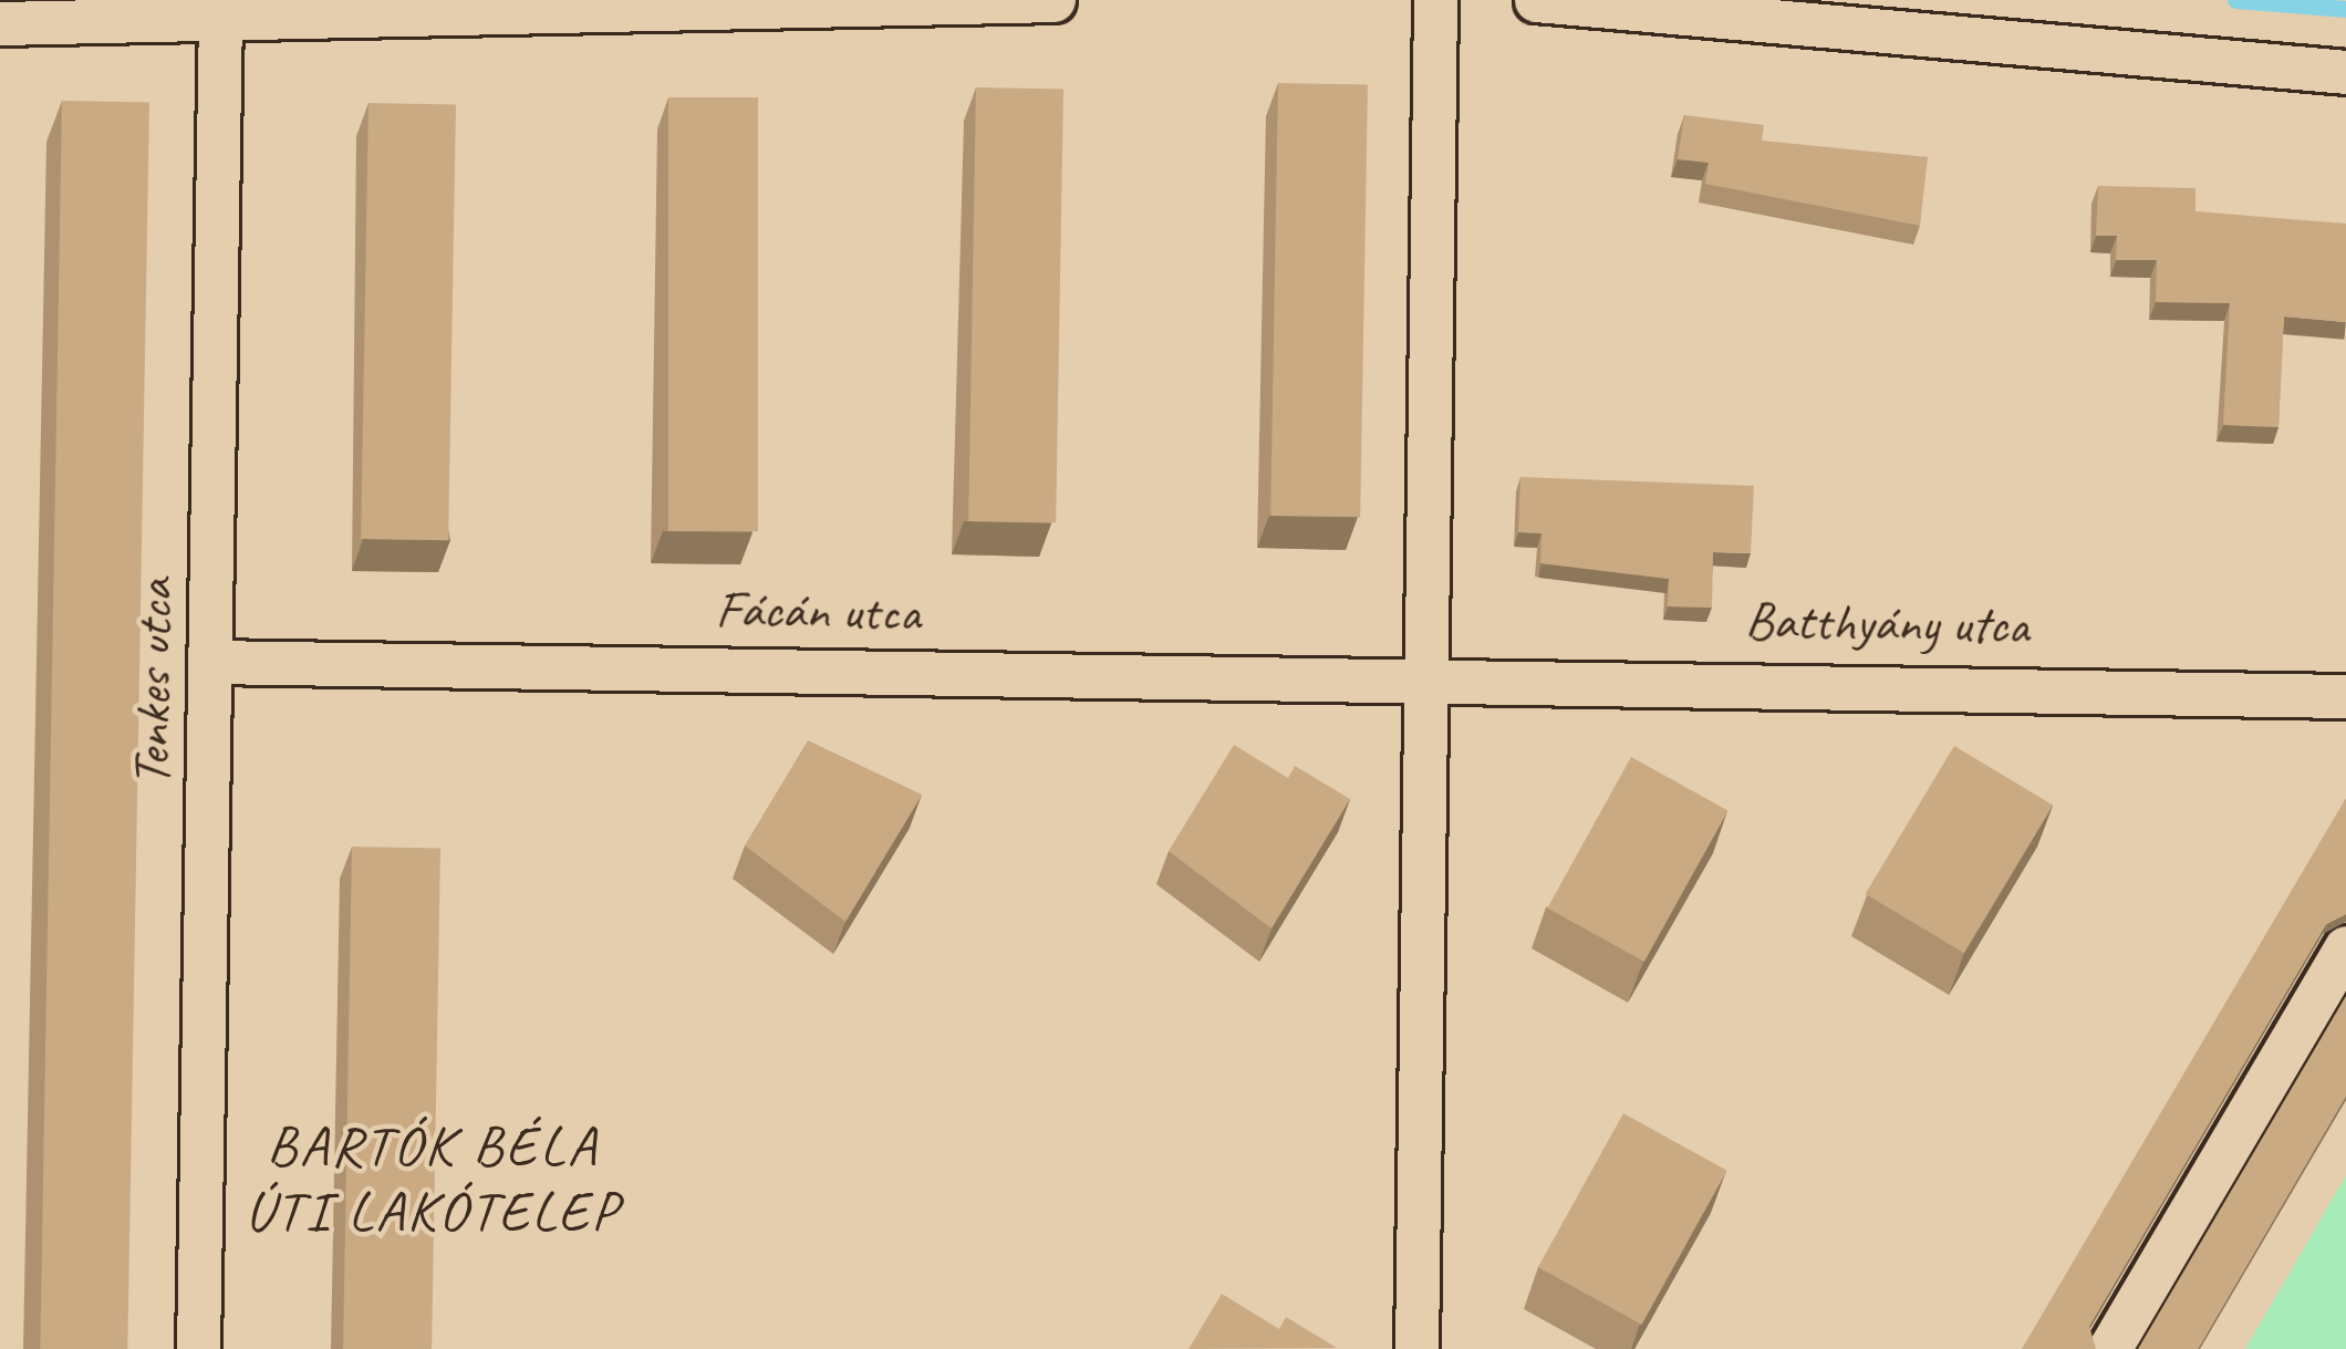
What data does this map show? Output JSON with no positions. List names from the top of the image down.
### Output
{
  "streets": {
    "street": ["Fácán utca", "Batthyány utca", "Tenkes utca"]
  },
  "crossings": [
    ["Fácán utca", "Batthyány utca"],
    ["Fácán utca", "Tenkes utca"]
  ],
  "districts": ["BARTÓK BÉLA ÚTI LAKÓTELEP"]
}
